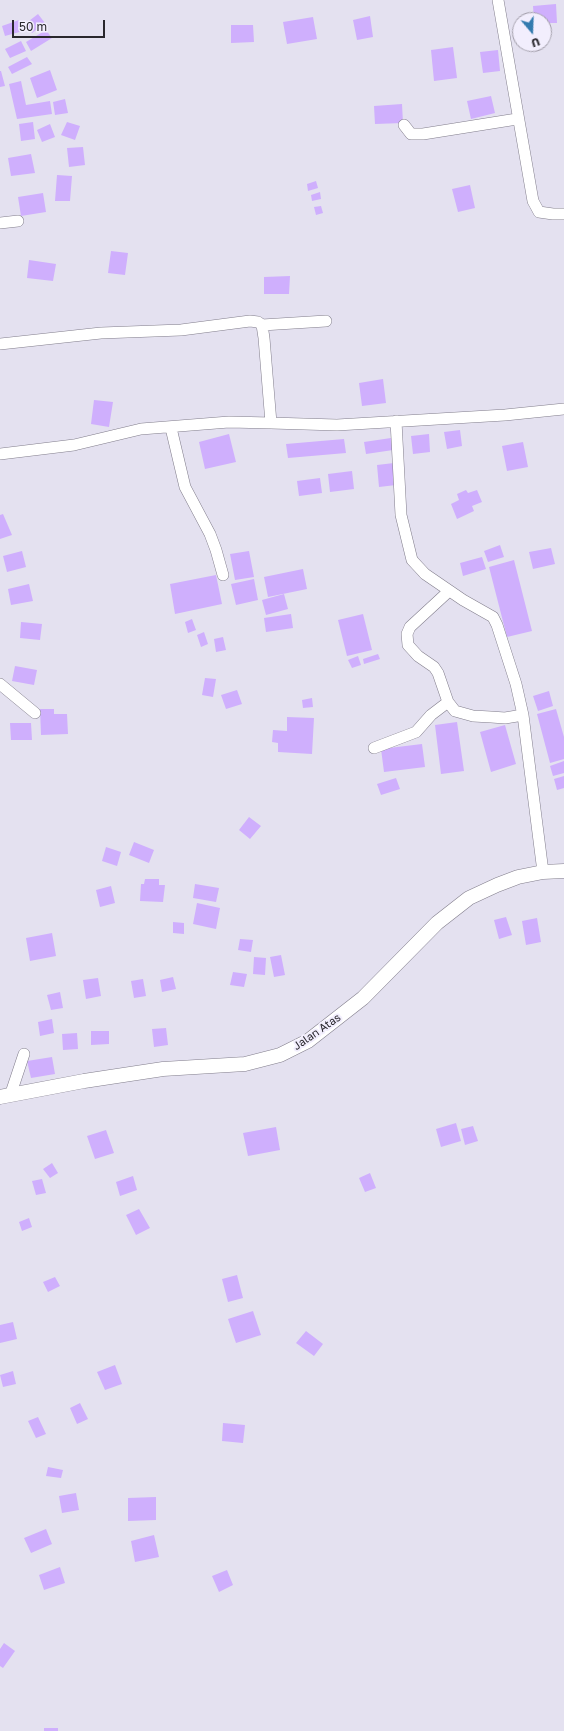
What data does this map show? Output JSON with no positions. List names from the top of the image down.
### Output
{
  "streets": {
    "street": ["Jalan Atas"]
  },
  "scale_bar": "50 m",
  "north": "bottom"
}
